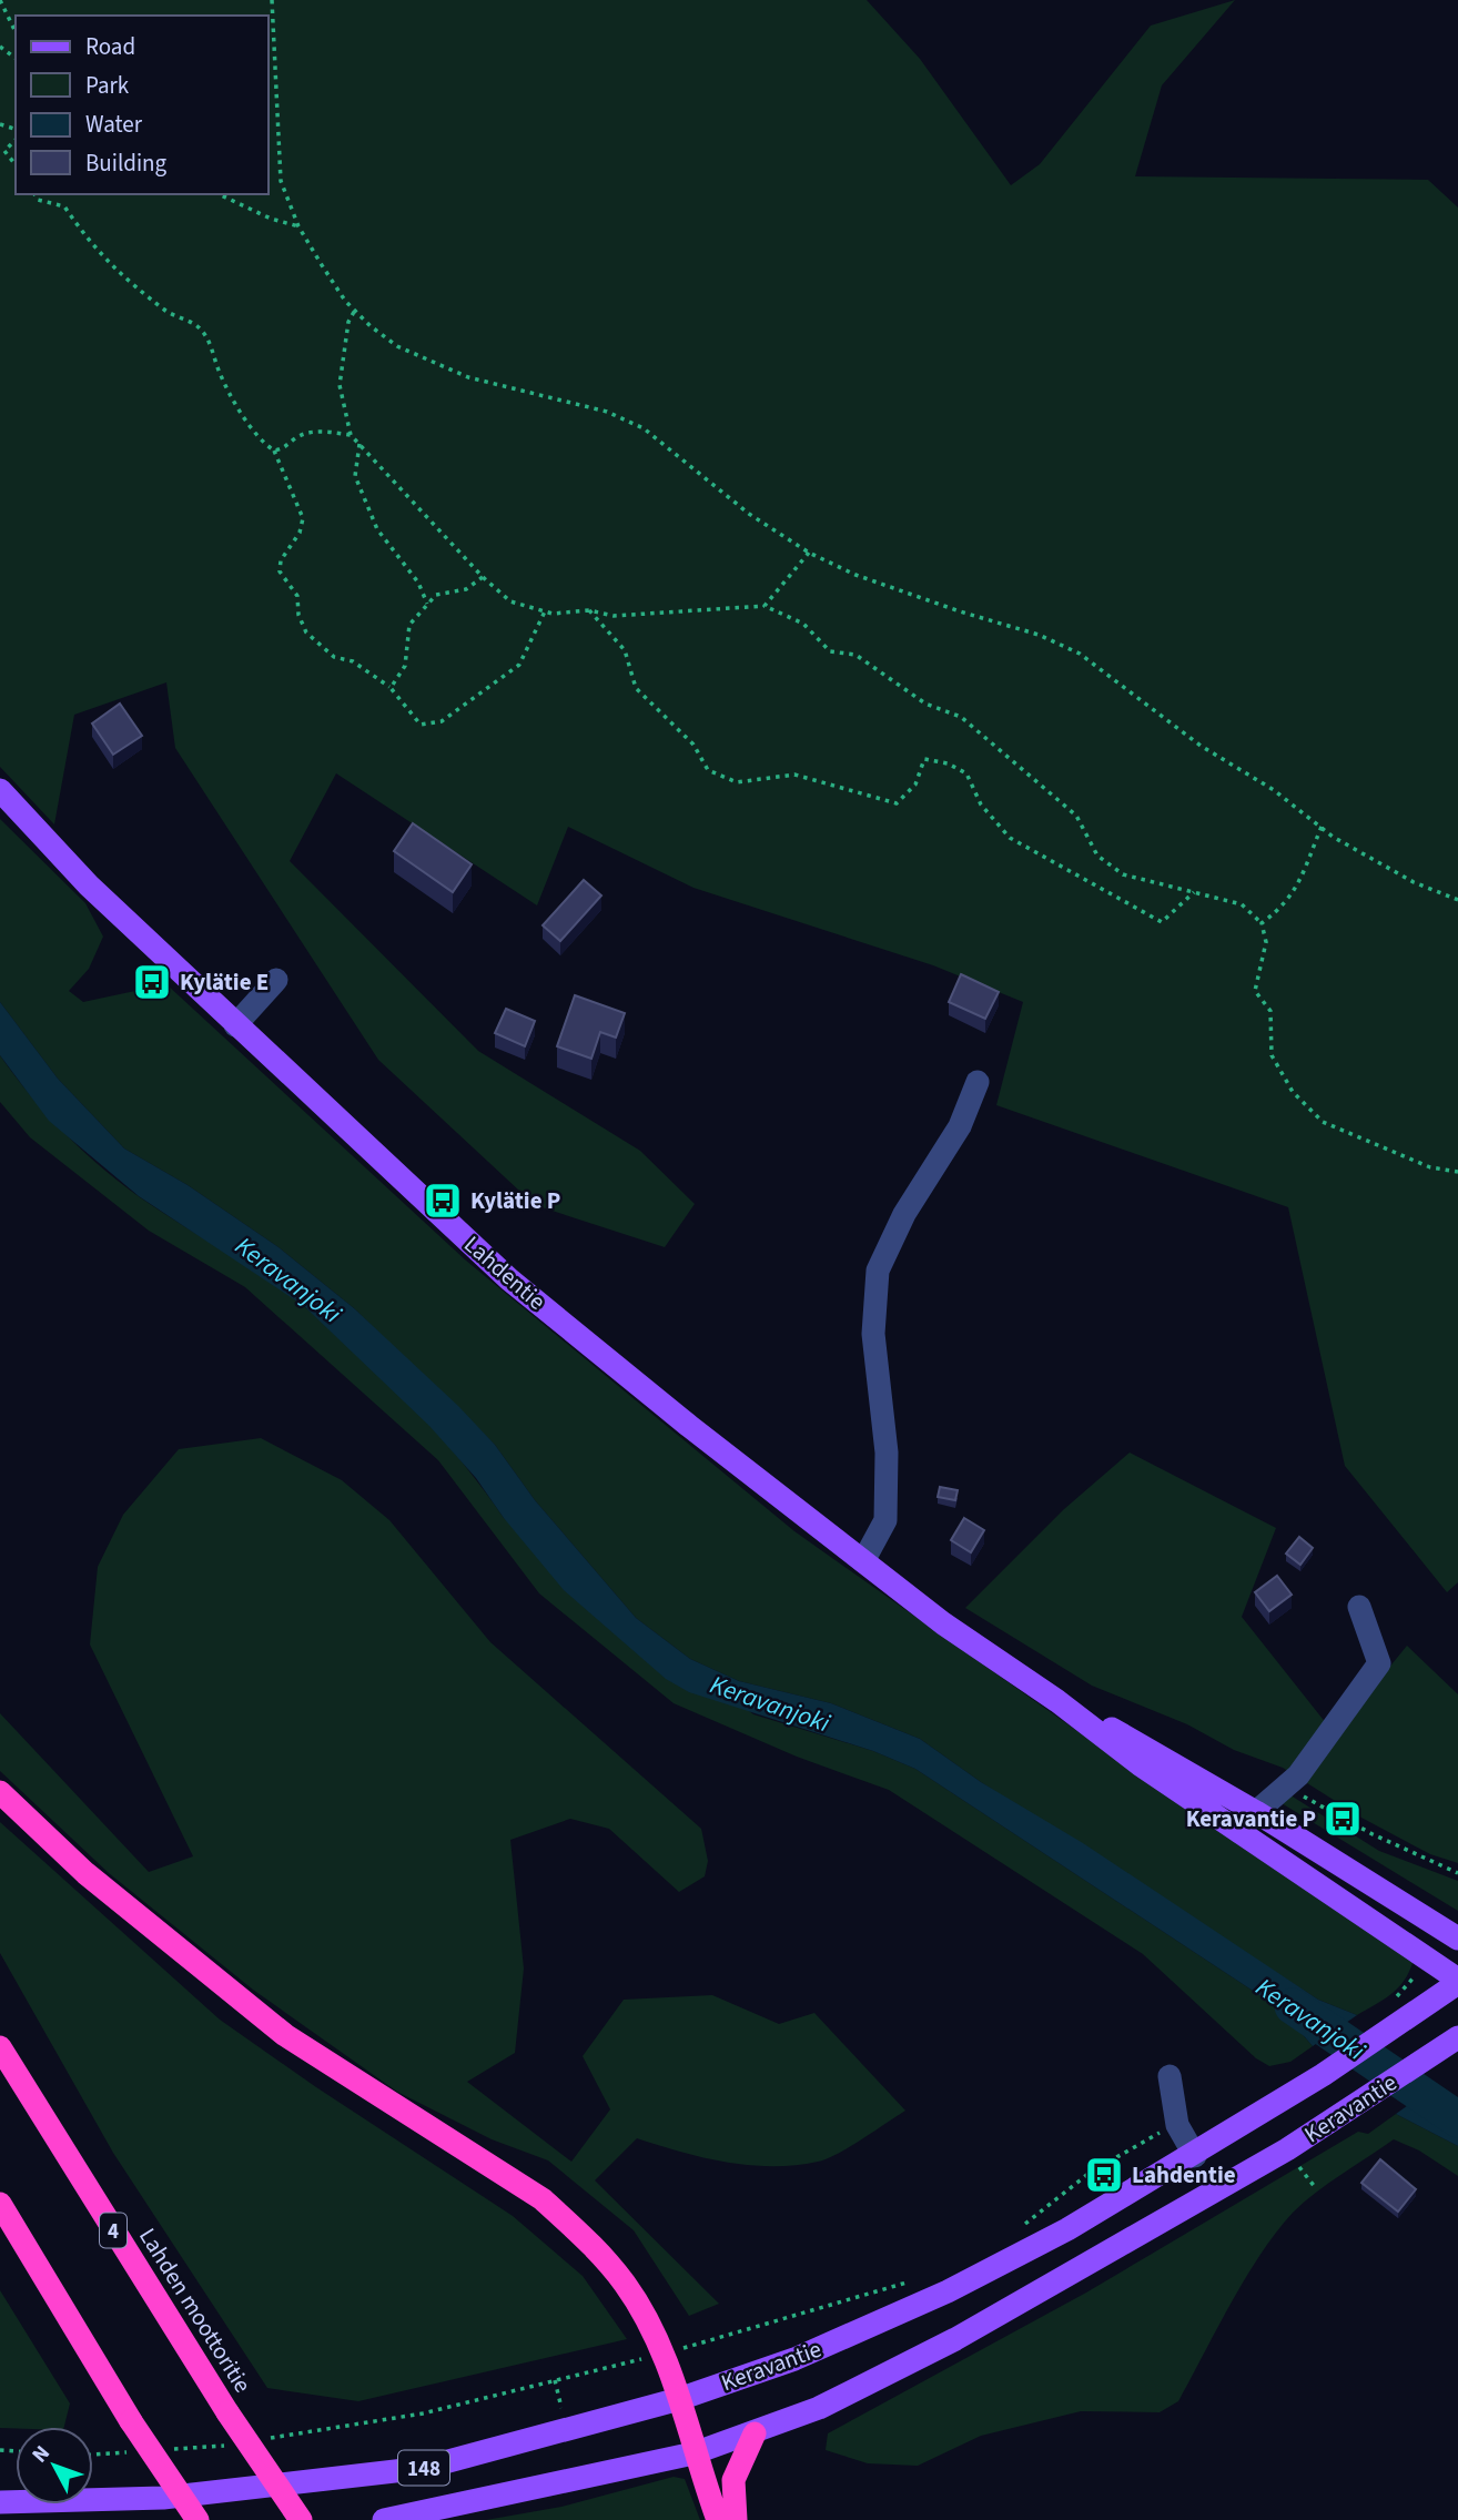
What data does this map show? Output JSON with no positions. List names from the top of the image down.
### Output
{
  "streets": {
    "highway": ["4", "Lahden moottoritie"],
    "main road": ["Lahdentie", "Keravantie", "148"]
  },
  "crossings": [
    ["Lahdentie", "Keravantie"]
  ],
  "water": ["Keravanjoki"],
  "places": {
    "bus stop": [
      "Kylätie E",
      "Kylätie P",
      "Keravantie P",
      "Lahdentie"
    ]
  },
  "legend": [
    "Road",
    "Park",
    "Water",
    "Building"
  ],
  "north": "top left"
}
